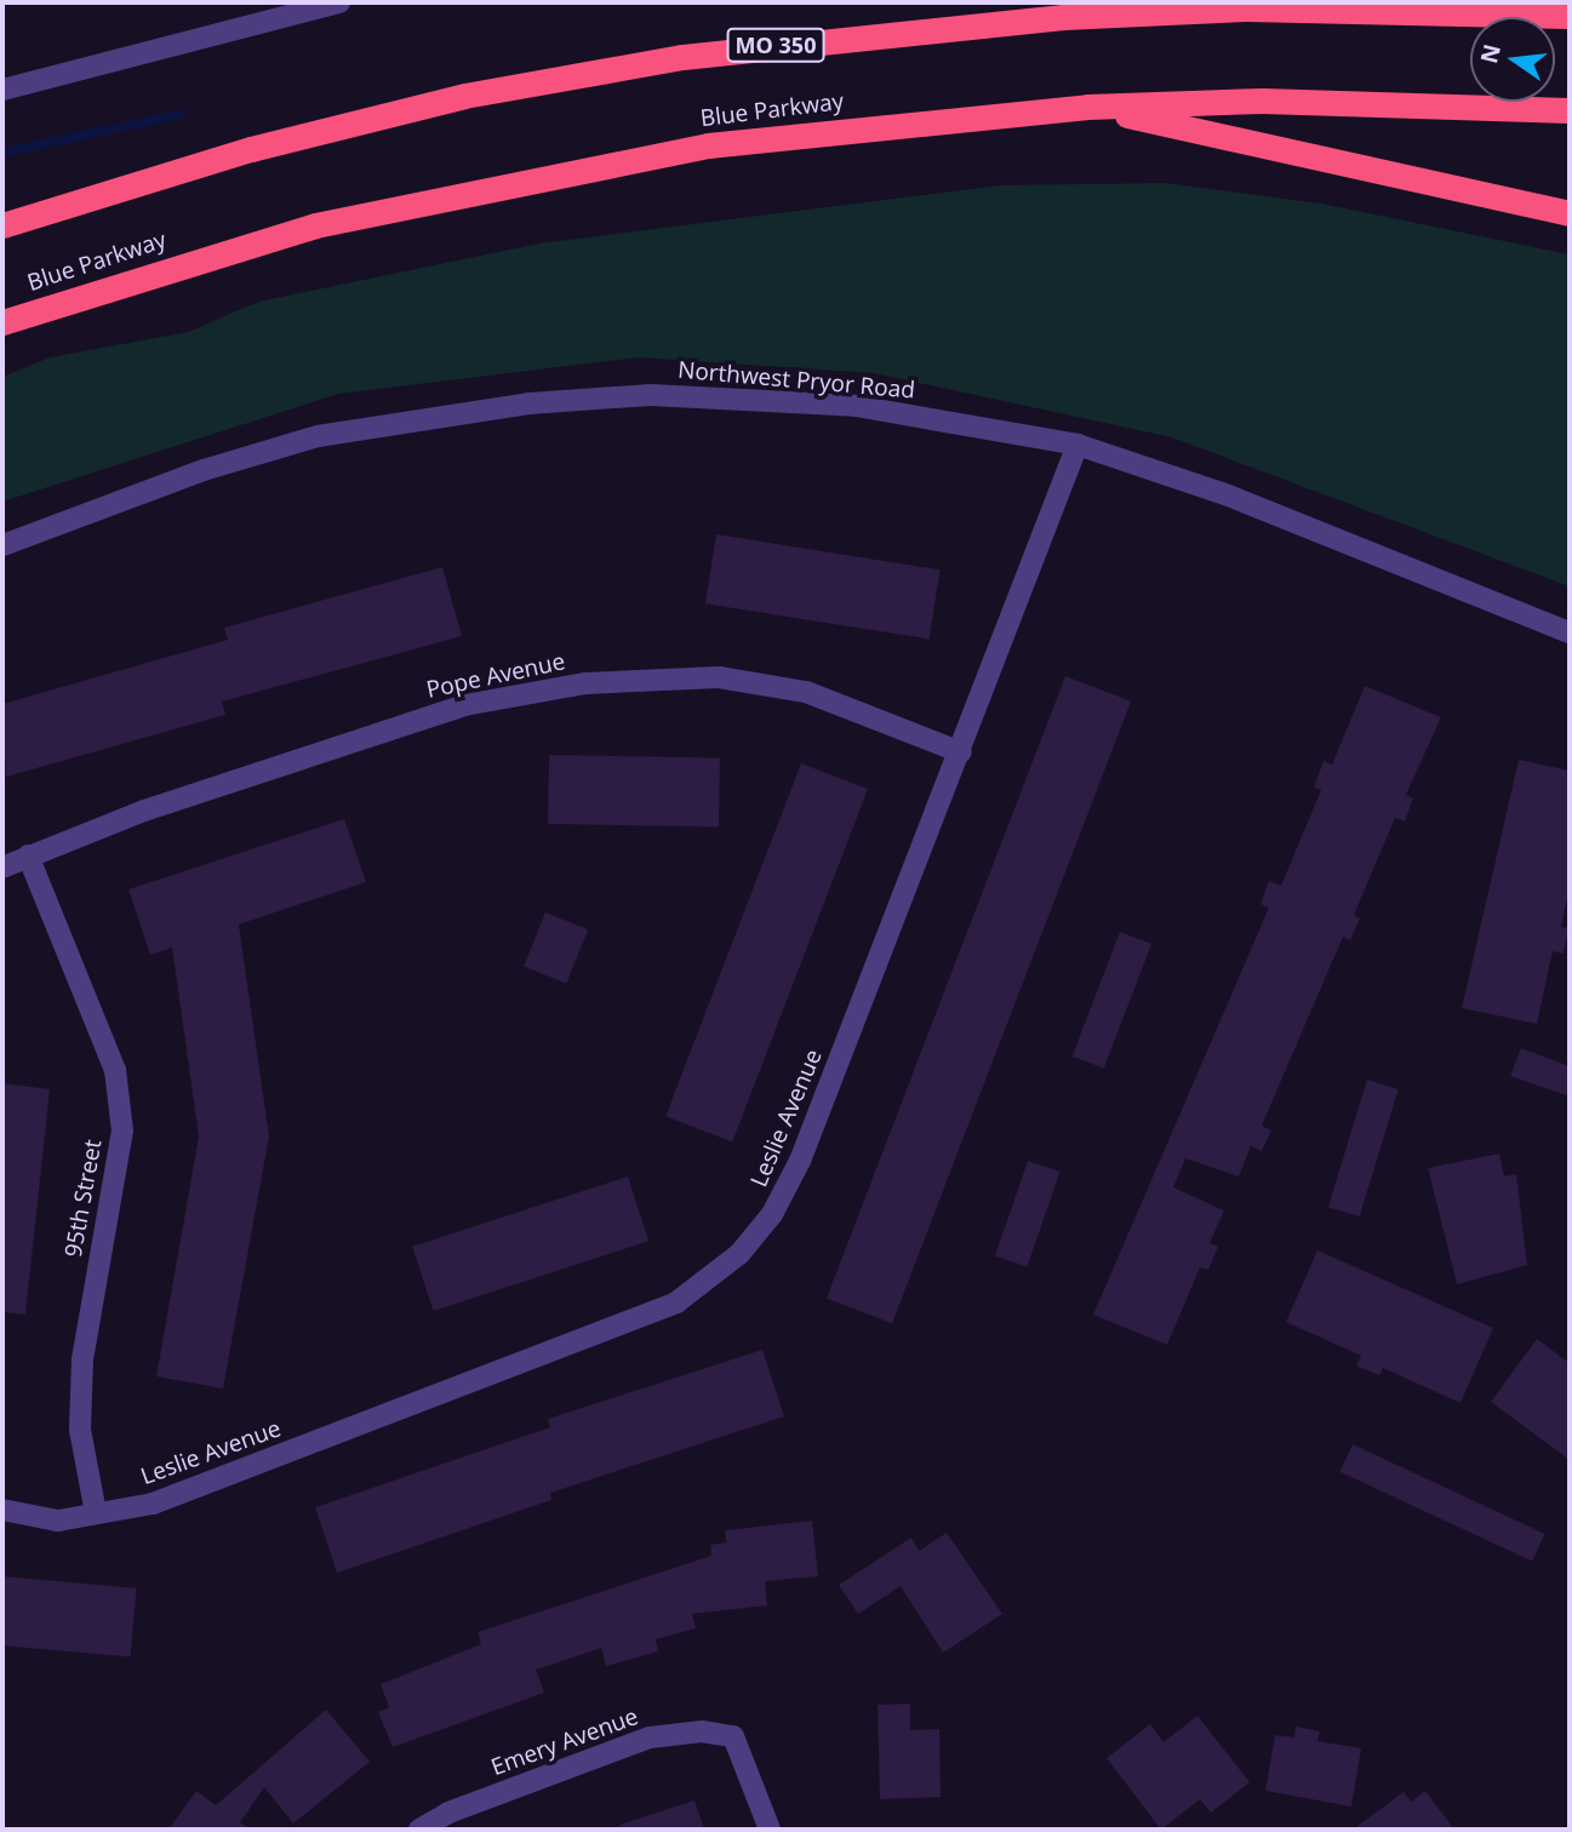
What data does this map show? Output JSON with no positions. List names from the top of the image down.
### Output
{
  "streets": {
    "highway": ["MO 350", "Blue Parkway"],
    "street": [
      "Northwest Pryor Road",
      "Pope Avenue",
      "Leslie Avenue",
      "95th Street",
      "Emery Avenue"
    ]
  },
  "crossings": [
    ["Northwest Pryor Road", "Leslie Avenue"],
    ["Pope Avenue", "Leslie Avenue"],
    ["Pope Avenue", "95th Street"],
    ["Leslie Avenue", "95th Street"]
  ],
  "north": "left"
}
